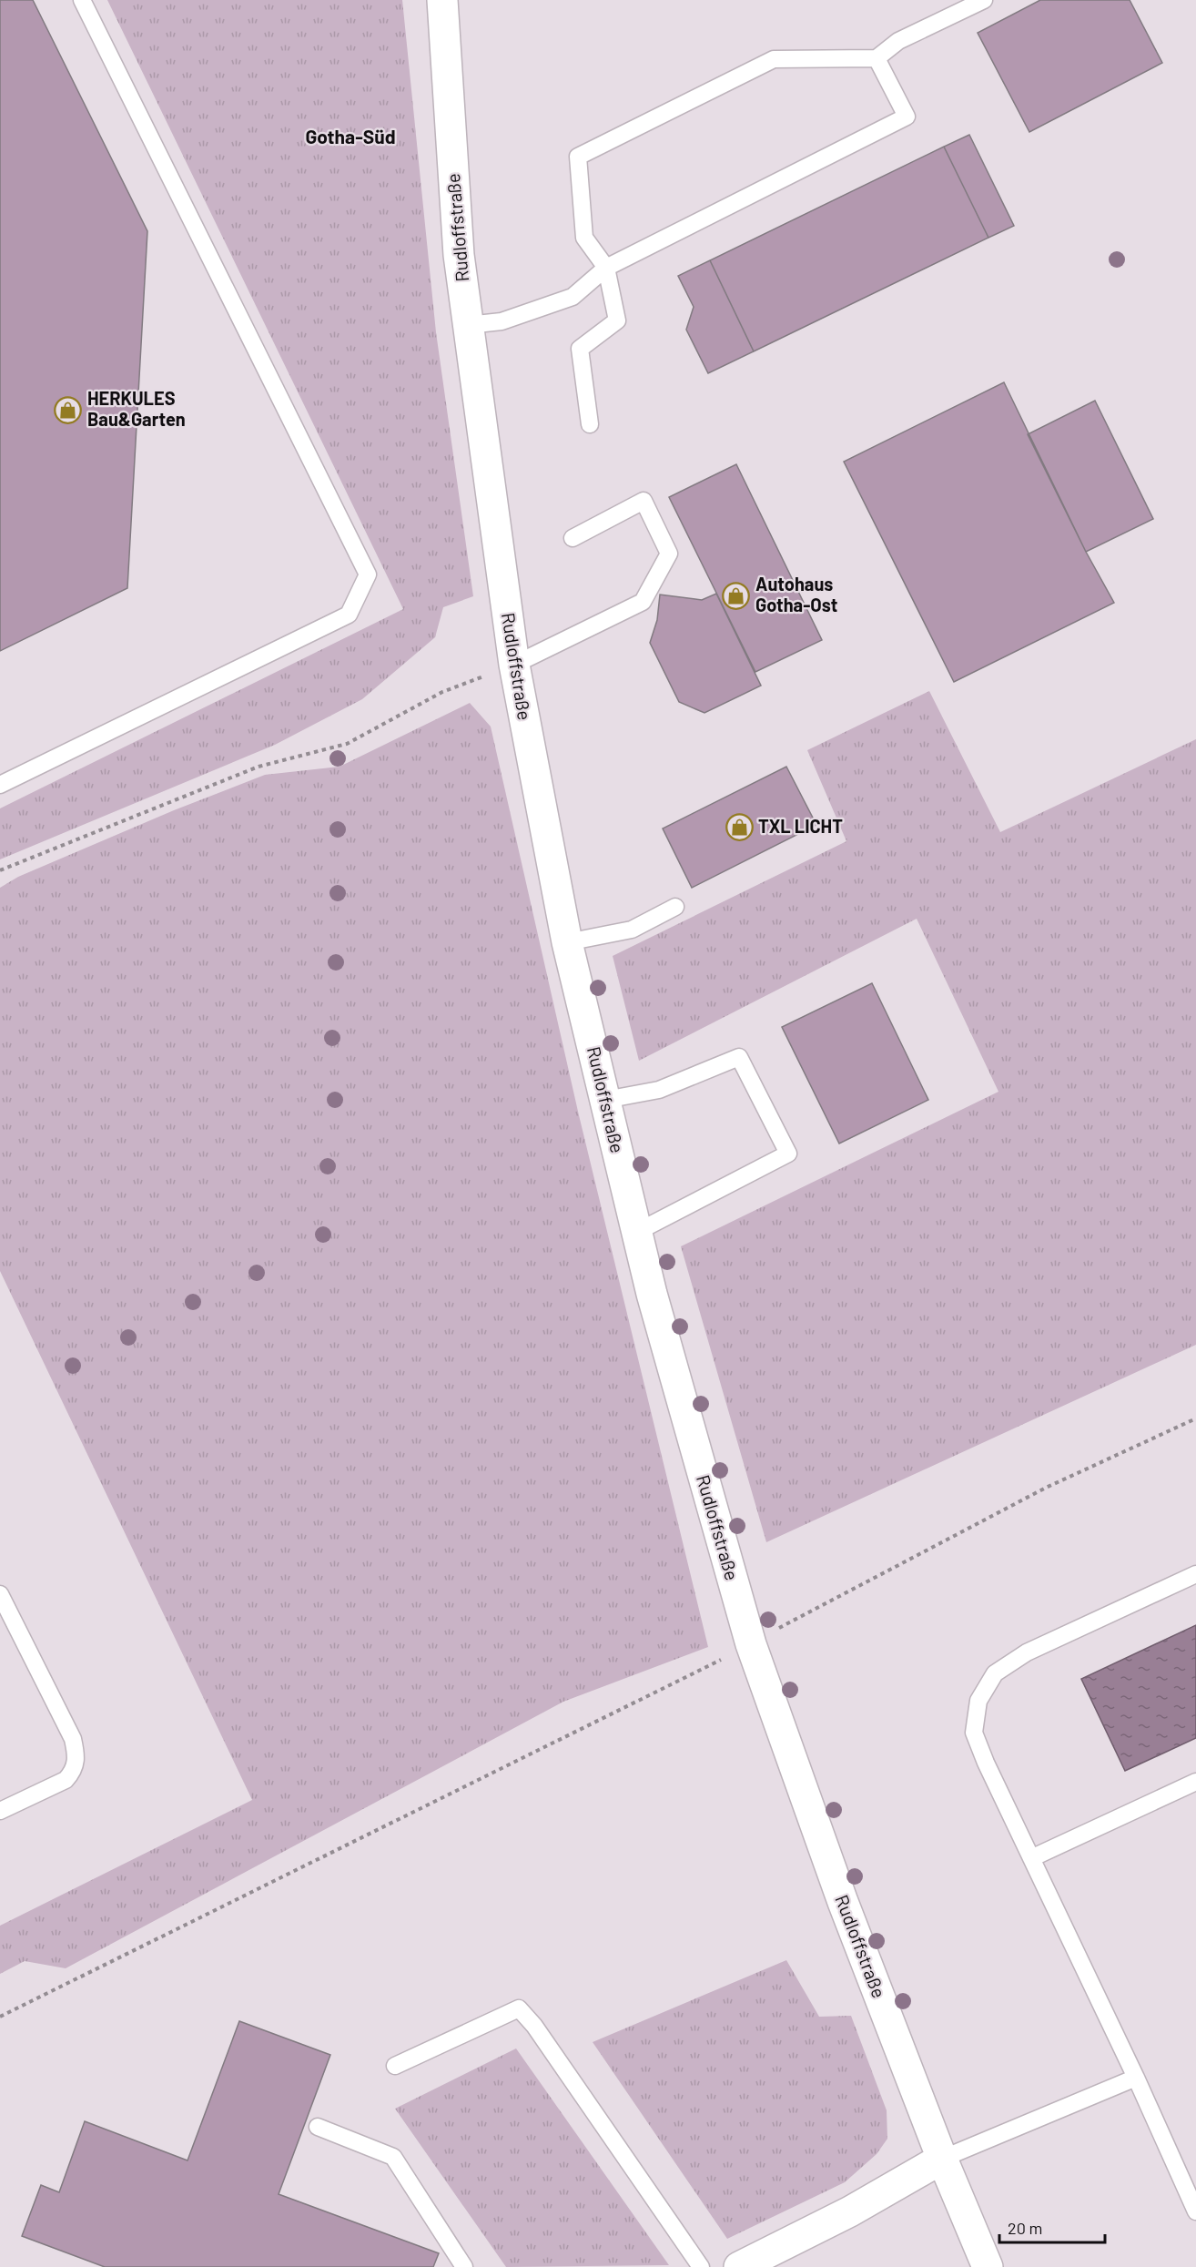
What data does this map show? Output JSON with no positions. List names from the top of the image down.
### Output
{
  "streets": {
    "street": ["Rudloffstraße"]
  },
  "districts": ["Gotha-Süd"],
  "places": {
    "shop": ["HERKULES Bau&Garten", "Autohaus Gotha-Ost", "TXL LICHT"]
  },
  "scale_bar": "20 m"
}
